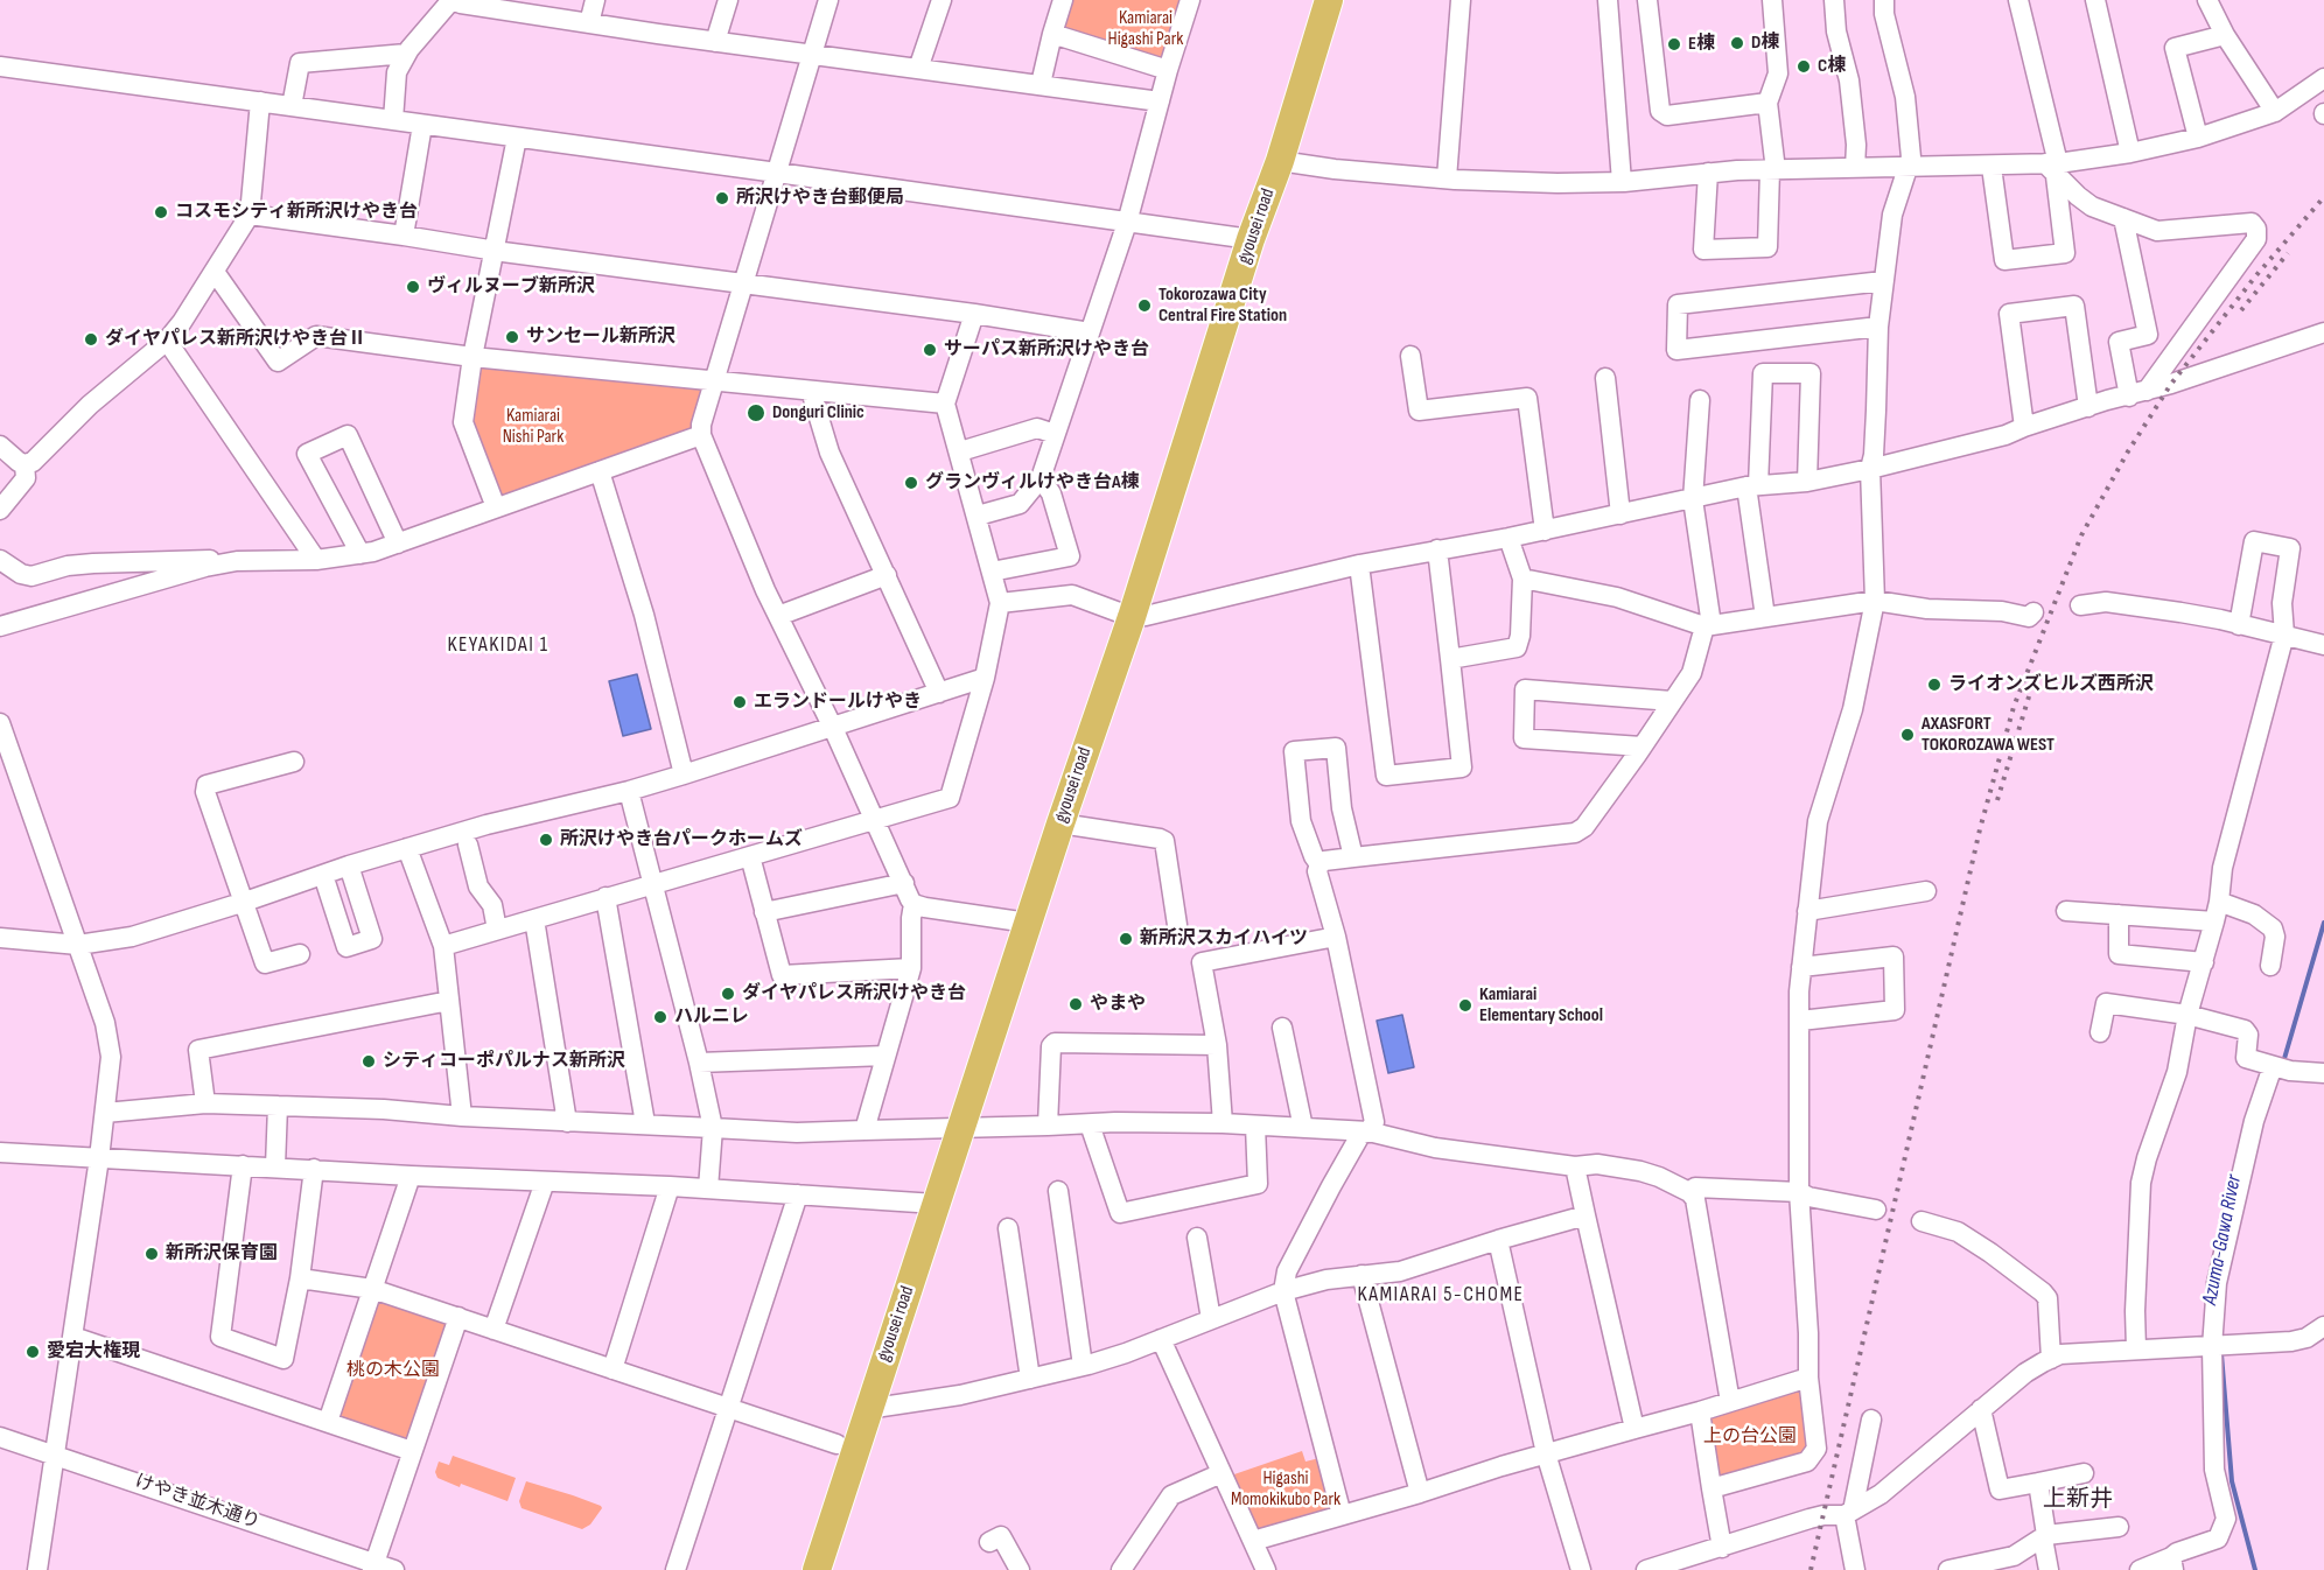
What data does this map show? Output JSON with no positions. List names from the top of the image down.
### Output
{
  "streets": {
    "highway": ["gyousei road"],
    "street": ["けやき並木通り"]
  },
  "districts": ["KEYAKIDAI 1", "KAMIARAI 5-CHOME", "上新井"],
  "water": ["Azuma-Gawa River"],
  "parks": [
    "Kamiarai Higashi Park",
    "Kamiarai Nishi Park",
    "桃の木公園",
    "上の台公園",
    "Higashi Momokikubo Park"
  ],
  "places": [
    "D棟",
    "E棟",
    "C棟",
    "所沢けやき台郵便局",
    "コスモシティ新所沢けやき台",
    "ヴィルヌーブ新所沢",
    "Tokorozawa City Central Fire Station",
    "サンセール新所沢",
    "ダイヤパレス新所沢けやき台Ⅱ",
    "サーパス新所沢けやき台",
    "Donguri Clinic",
    "グランヴィルけやき台A棟",
    "ライオンズヒルズ西所沢",
    "エランドールけやき",
    "AXASFORT TOKOROZAWA WEST",
    "所沢けやき台パークホームズ",
    "新所沢スカイハイツ",
    "ダイヤパレス所沢けやき台",
    "やまや",
    "Kamiarai Elementary School",
    "ハルニレ",
    "シティコーポパルナス新所沢",
    "新所沢保育園",
    "愛宕大権現"
  ]
}
